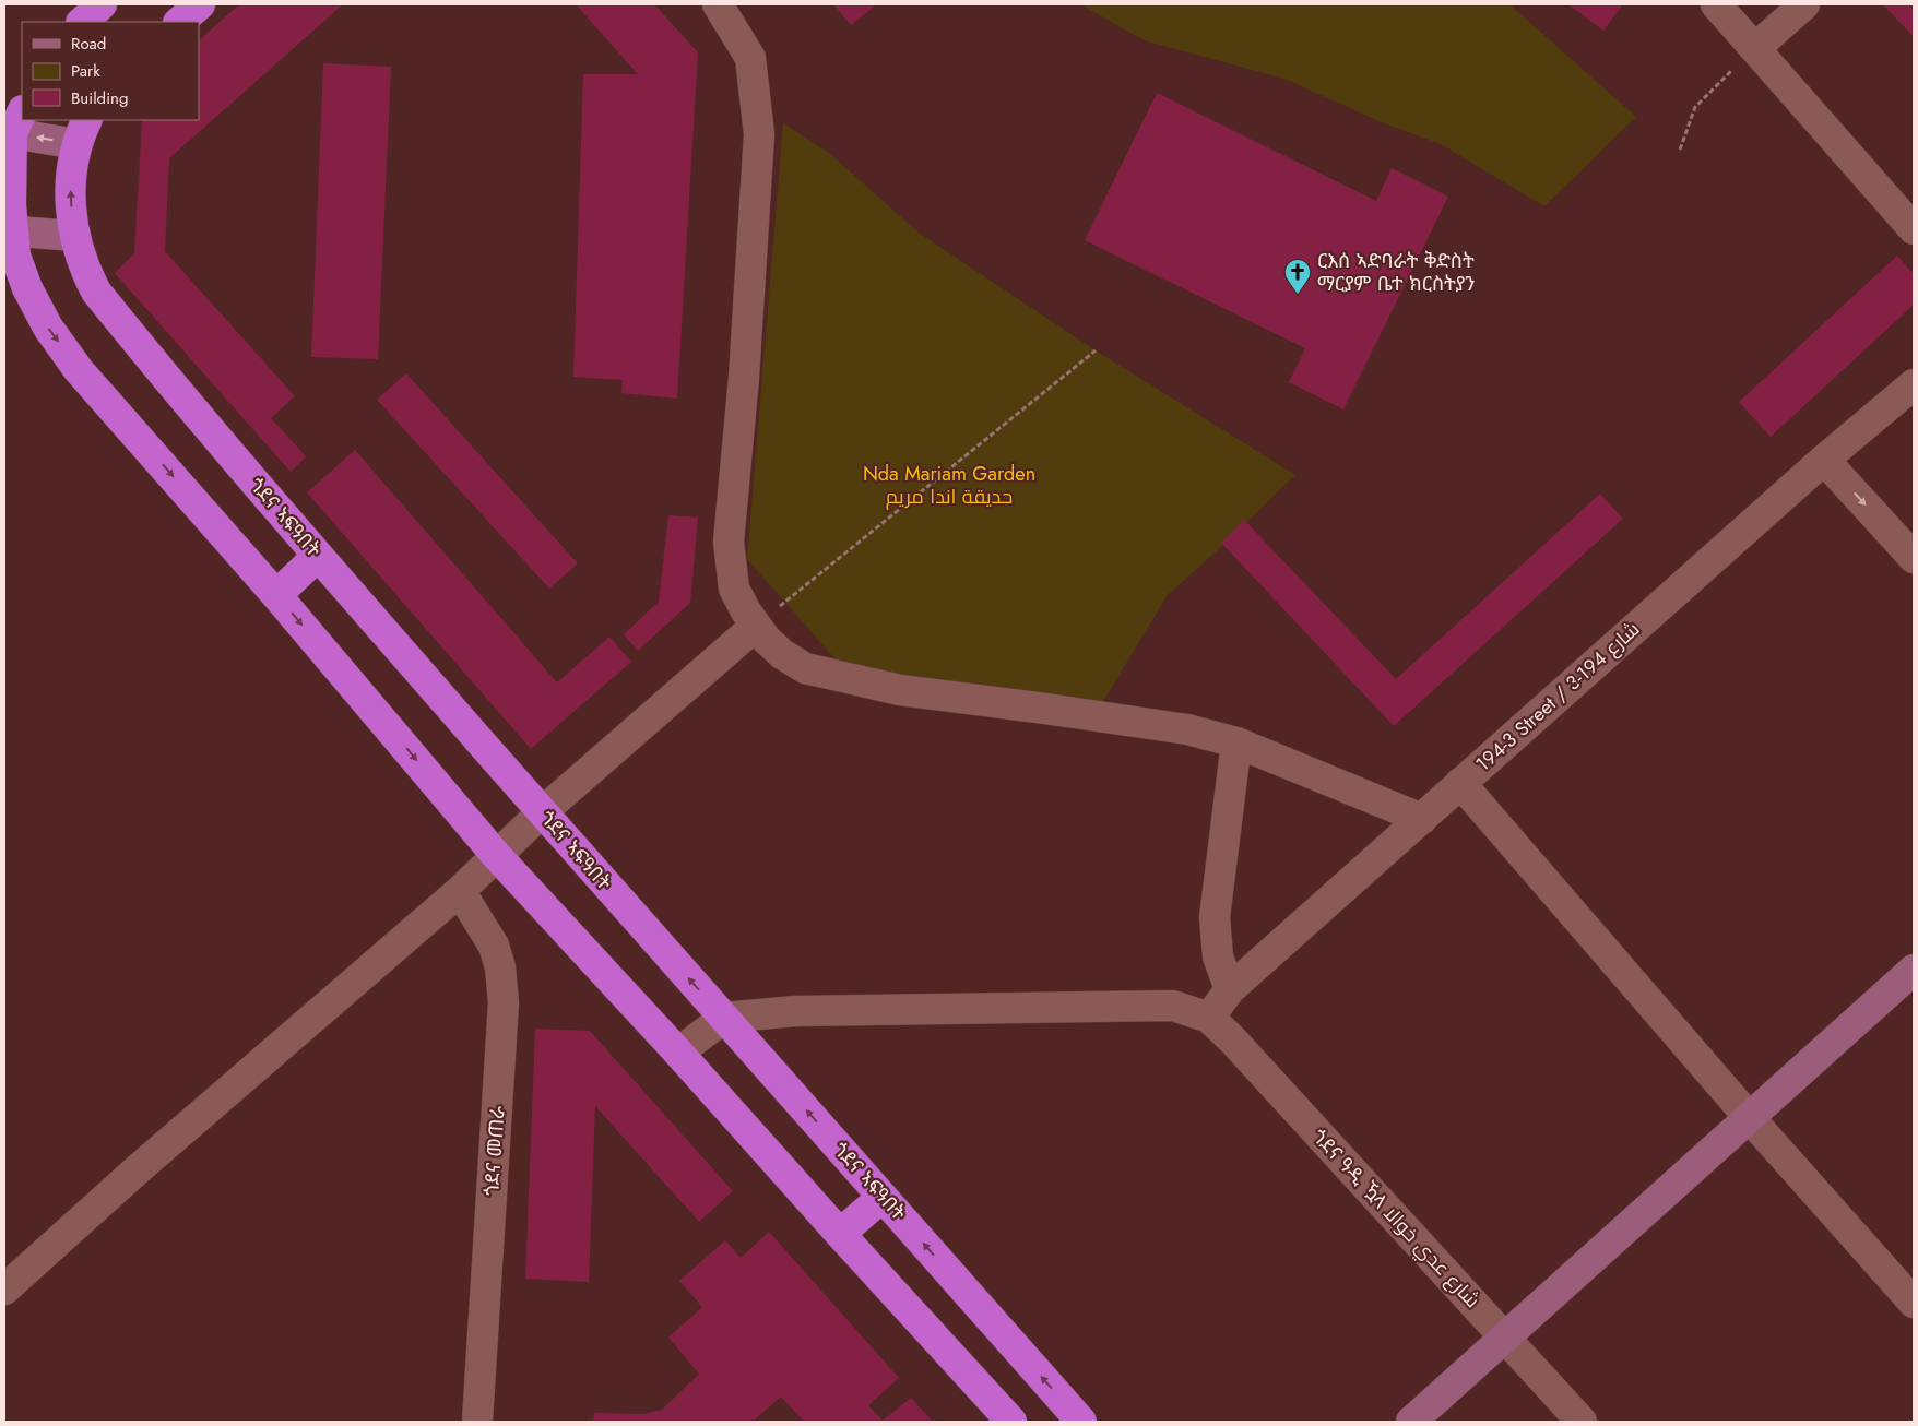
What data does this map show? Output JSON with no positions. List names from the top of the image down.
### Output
{
  "streets": {
    "highway": ["ጎደና ኣፍዓበት"],
    "street": ["194-3 Street / شارع 194-3", "ጎደና መጠራ", "ጎደና ዓዲ ዃላ شارع عدي خوالا"]
  },
  "crossings": [
    ["194-3 Street / شارع 194-3", "ጎደና ዓዲ ዃላ شارع عدي خوالا"]
  ],
  "parks": ["Nda Mariam Garden حديقة اندا مريم"],
  "places": {
    "church": ["ርእሰ ኣድባራት ቅድስት ማርያም ቤተ ክርስትያን"]
  },
  "legend": ["Road", "Park", "Building"]
}
